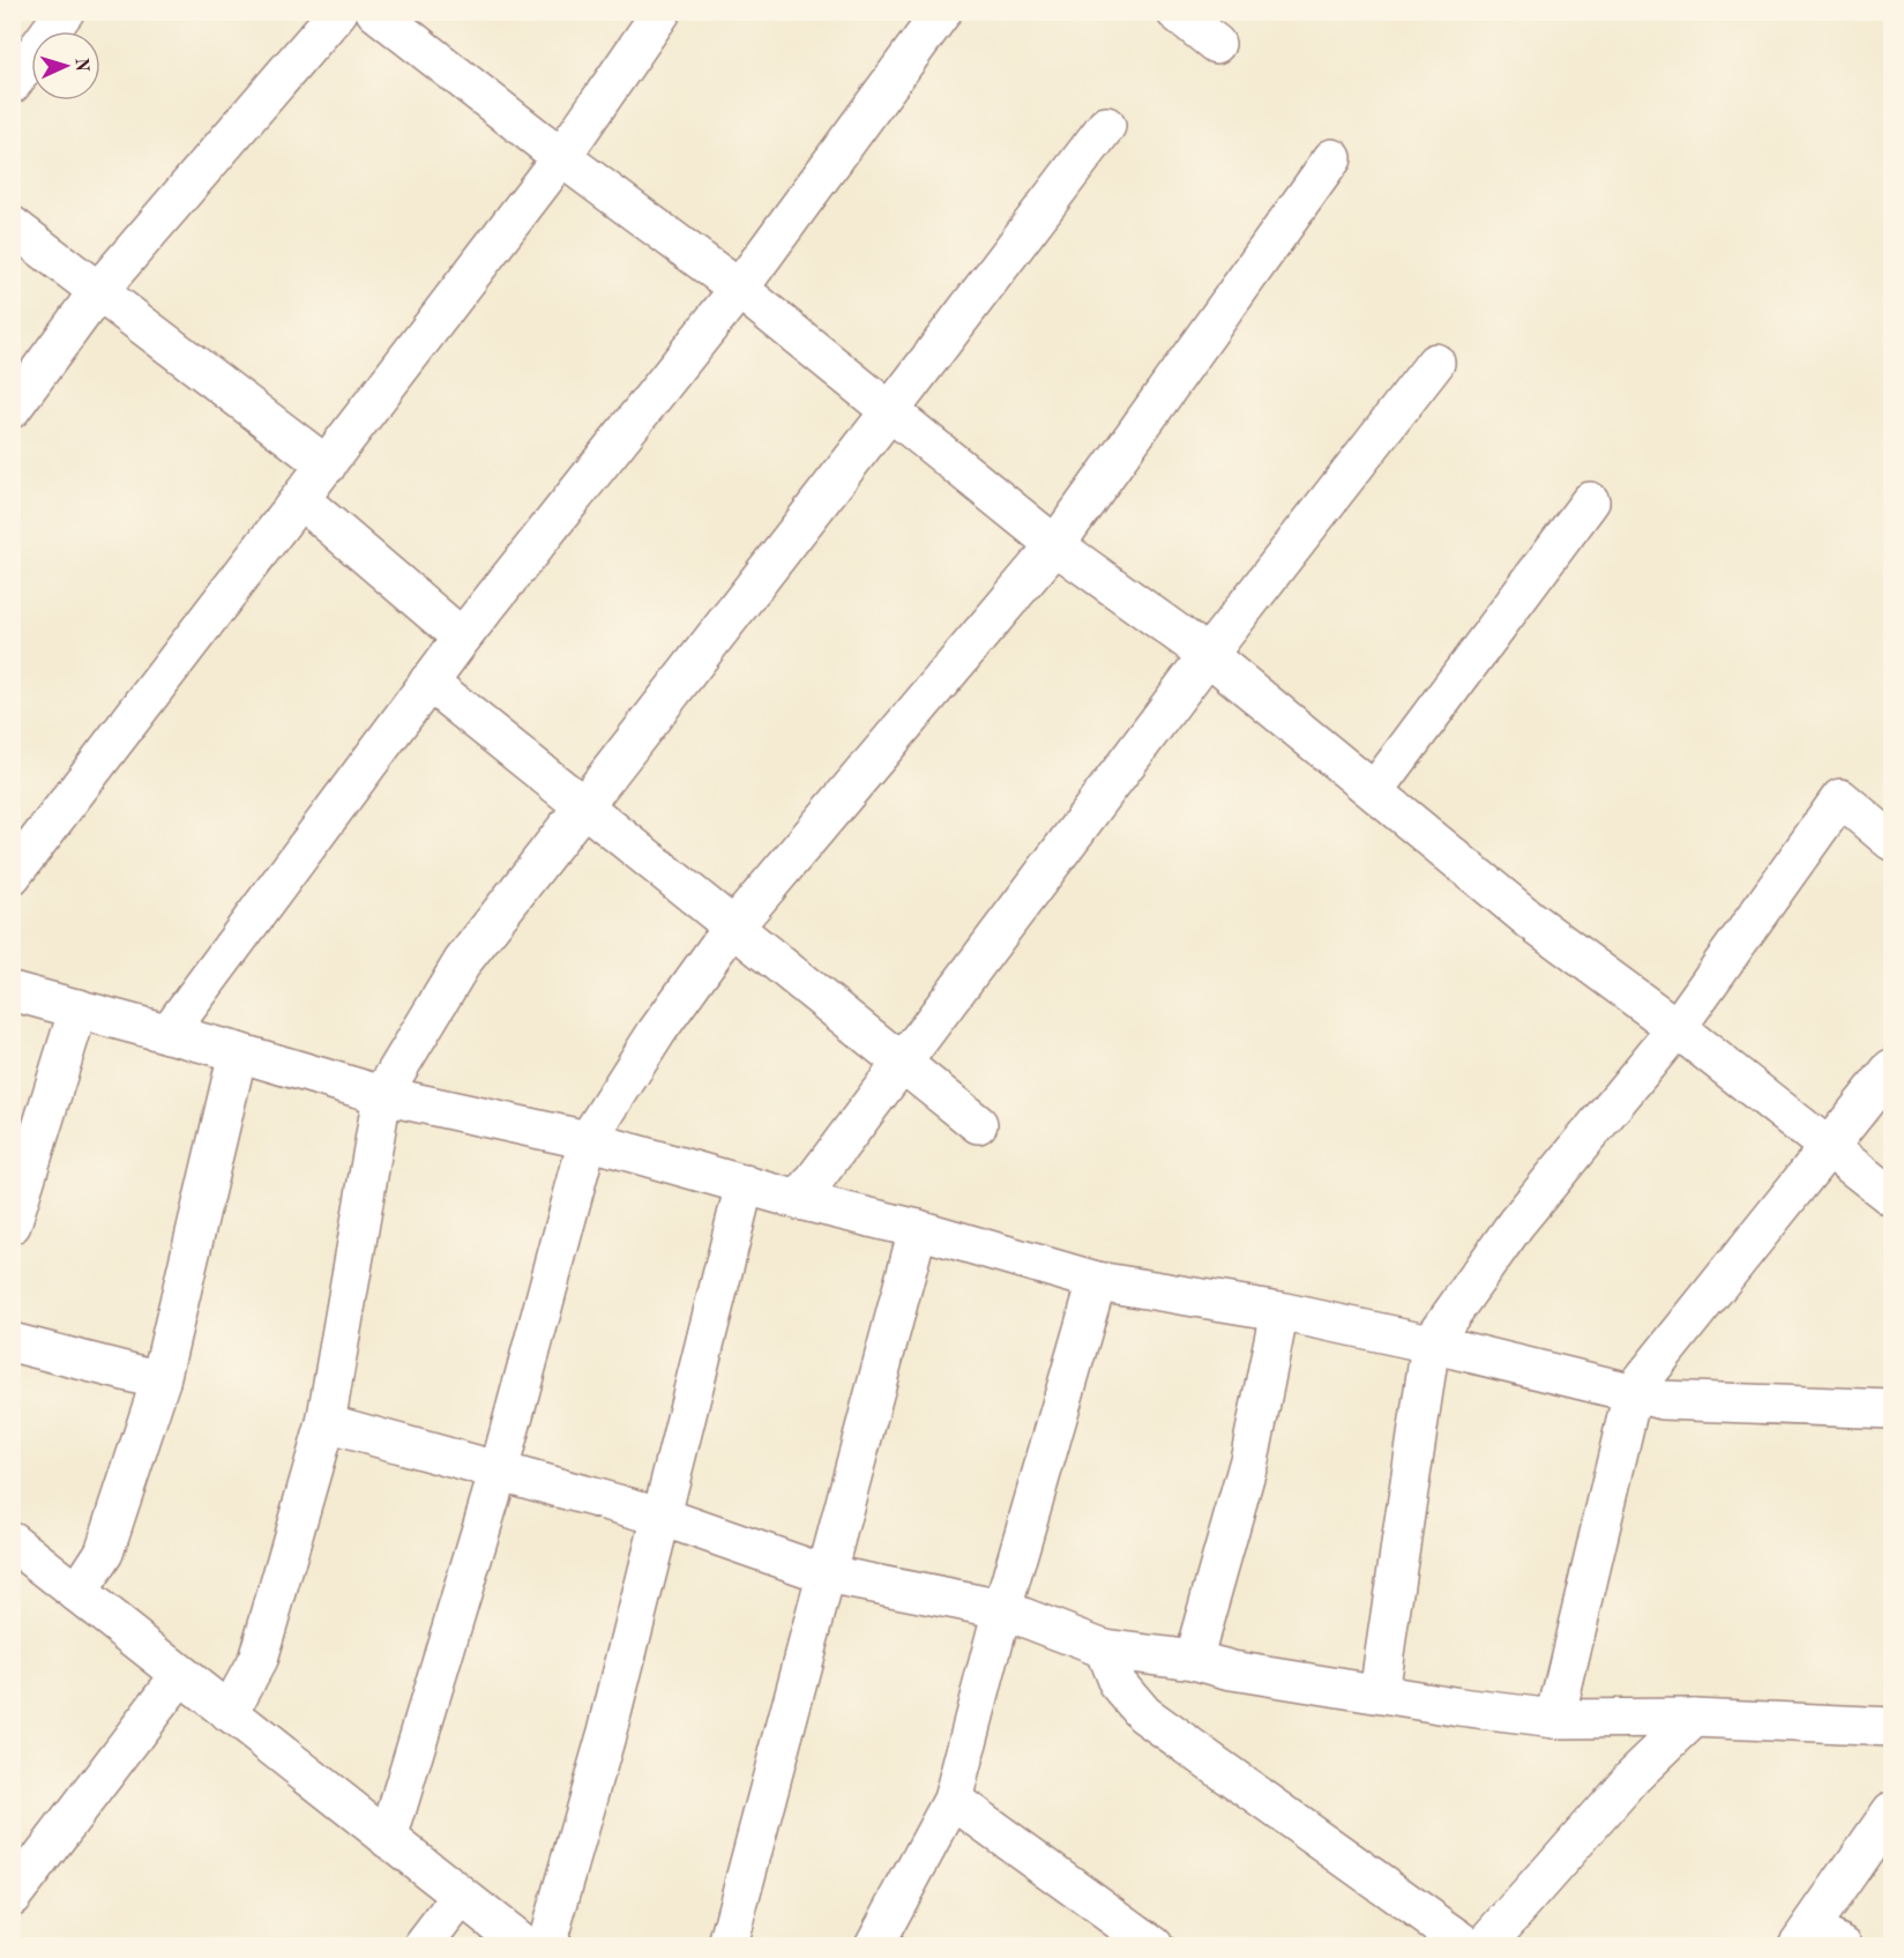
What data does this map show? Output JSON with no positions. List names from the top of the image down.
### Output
{
  "north": "right"
}
